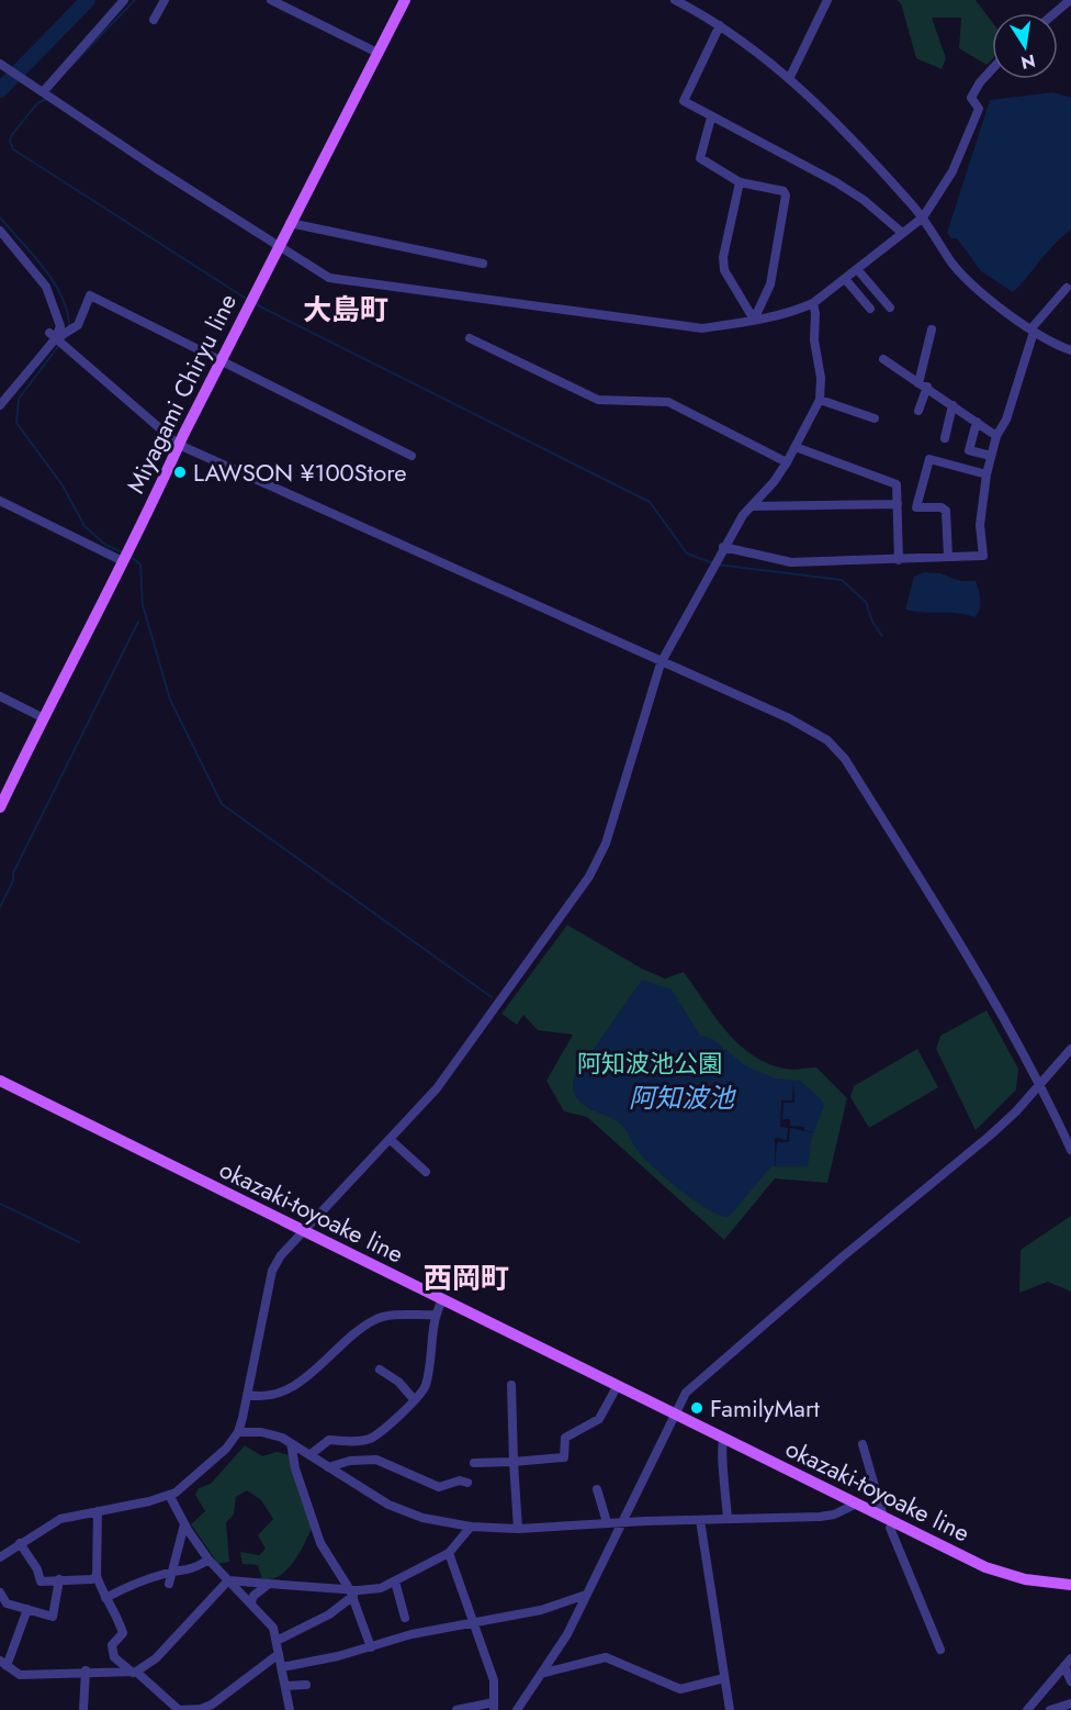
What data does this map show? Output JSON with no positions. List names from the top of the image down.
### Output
{
  "streets": {
    "main road": ["Miyagami Chiryu line", "okazaki-toyoake line"]
  },
  "districts": ["大島町", "西岡町"],
  "water": ["阿知波池"],
  "parks": ["阿知波池公園"],
  "places": ["LAWSON ¥100Store", "FamilyMart"],
  "north": "bottom"
}
